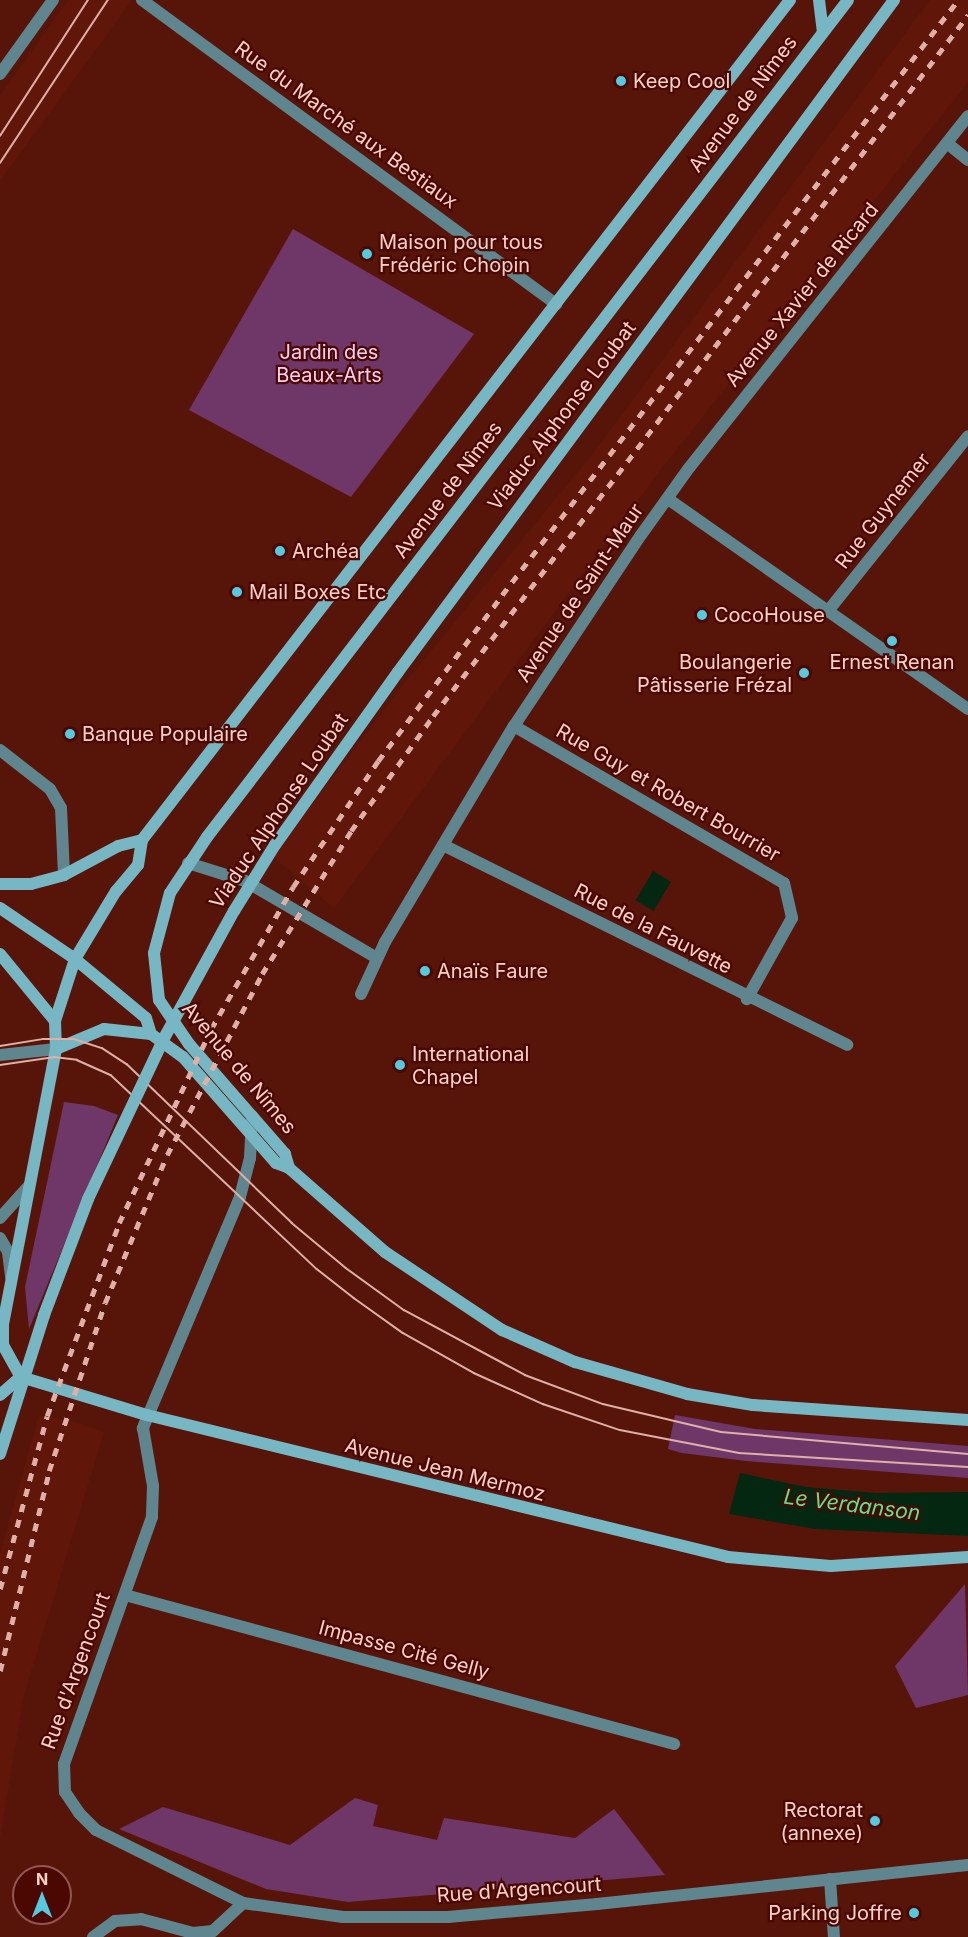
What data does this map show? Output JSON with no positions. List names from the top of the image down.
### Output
{
  "streets": {
    "main road": ["Avenue de Nîmes", "Viaduc Alphonse Loubat", "Avenue Jean Mermoz"],
    "street": [
      "Rue du Marché aux Bestiaux",
      "Avenue Xavier de Ricard",
      "Rue Guynemer",
      "Avenue de Saint-Maur",
      "Rue Guy et Robert Bourrier",
      "Rue de la Fauvette",
      "Impasse Cité Gelly",
      "Rue d'Argencourt"
    ]
  },
  "crossings": [
    ["Avenue de Nîmes", "Rue du Marché aux Bestiaux"],
    ["Avenue de Nîmes", "Rue d'Argencourt"],
    ["Avenue Xavier de Ricard", "Avenue de Saint-Maur"],
    ["Rue Guynemer", "Avenue de Saint-Maur"],
    ["Avenue de Saint-Maur", "Rue Guy et Robert Bourrier"],
    ["Avenue de Saint-Maur", "Rue de la Fauvette"],
    ["Rue Guy et Robert Bourrier", "Rue de la Fauvette"],
    ["Avenue Jean Mermoz", "Rue d'Argencourt"],
    ["Impasse Cité Gelly", "Rue d'Argencourt"]
  ],
  "water": ["Le Verdanson"],
  "parks": ["Jardin des Beaux-Arts"],
  "places": [
    "Keep Cool",
    "Maison pour tous Frédéric Chopin",
    "Archéa",
    "Mail Boxes Etc",
    "CocoHouse",
    "Ernest Renan",
    "Boulangerie Pâtisserie Frézal",
    "Banque Populaire",
    "Anaïs Faure",
    "International Chapel",
    "Rectorat (annexe)",
    "Parking Joffre"
  ],
  "north": "top"
}
